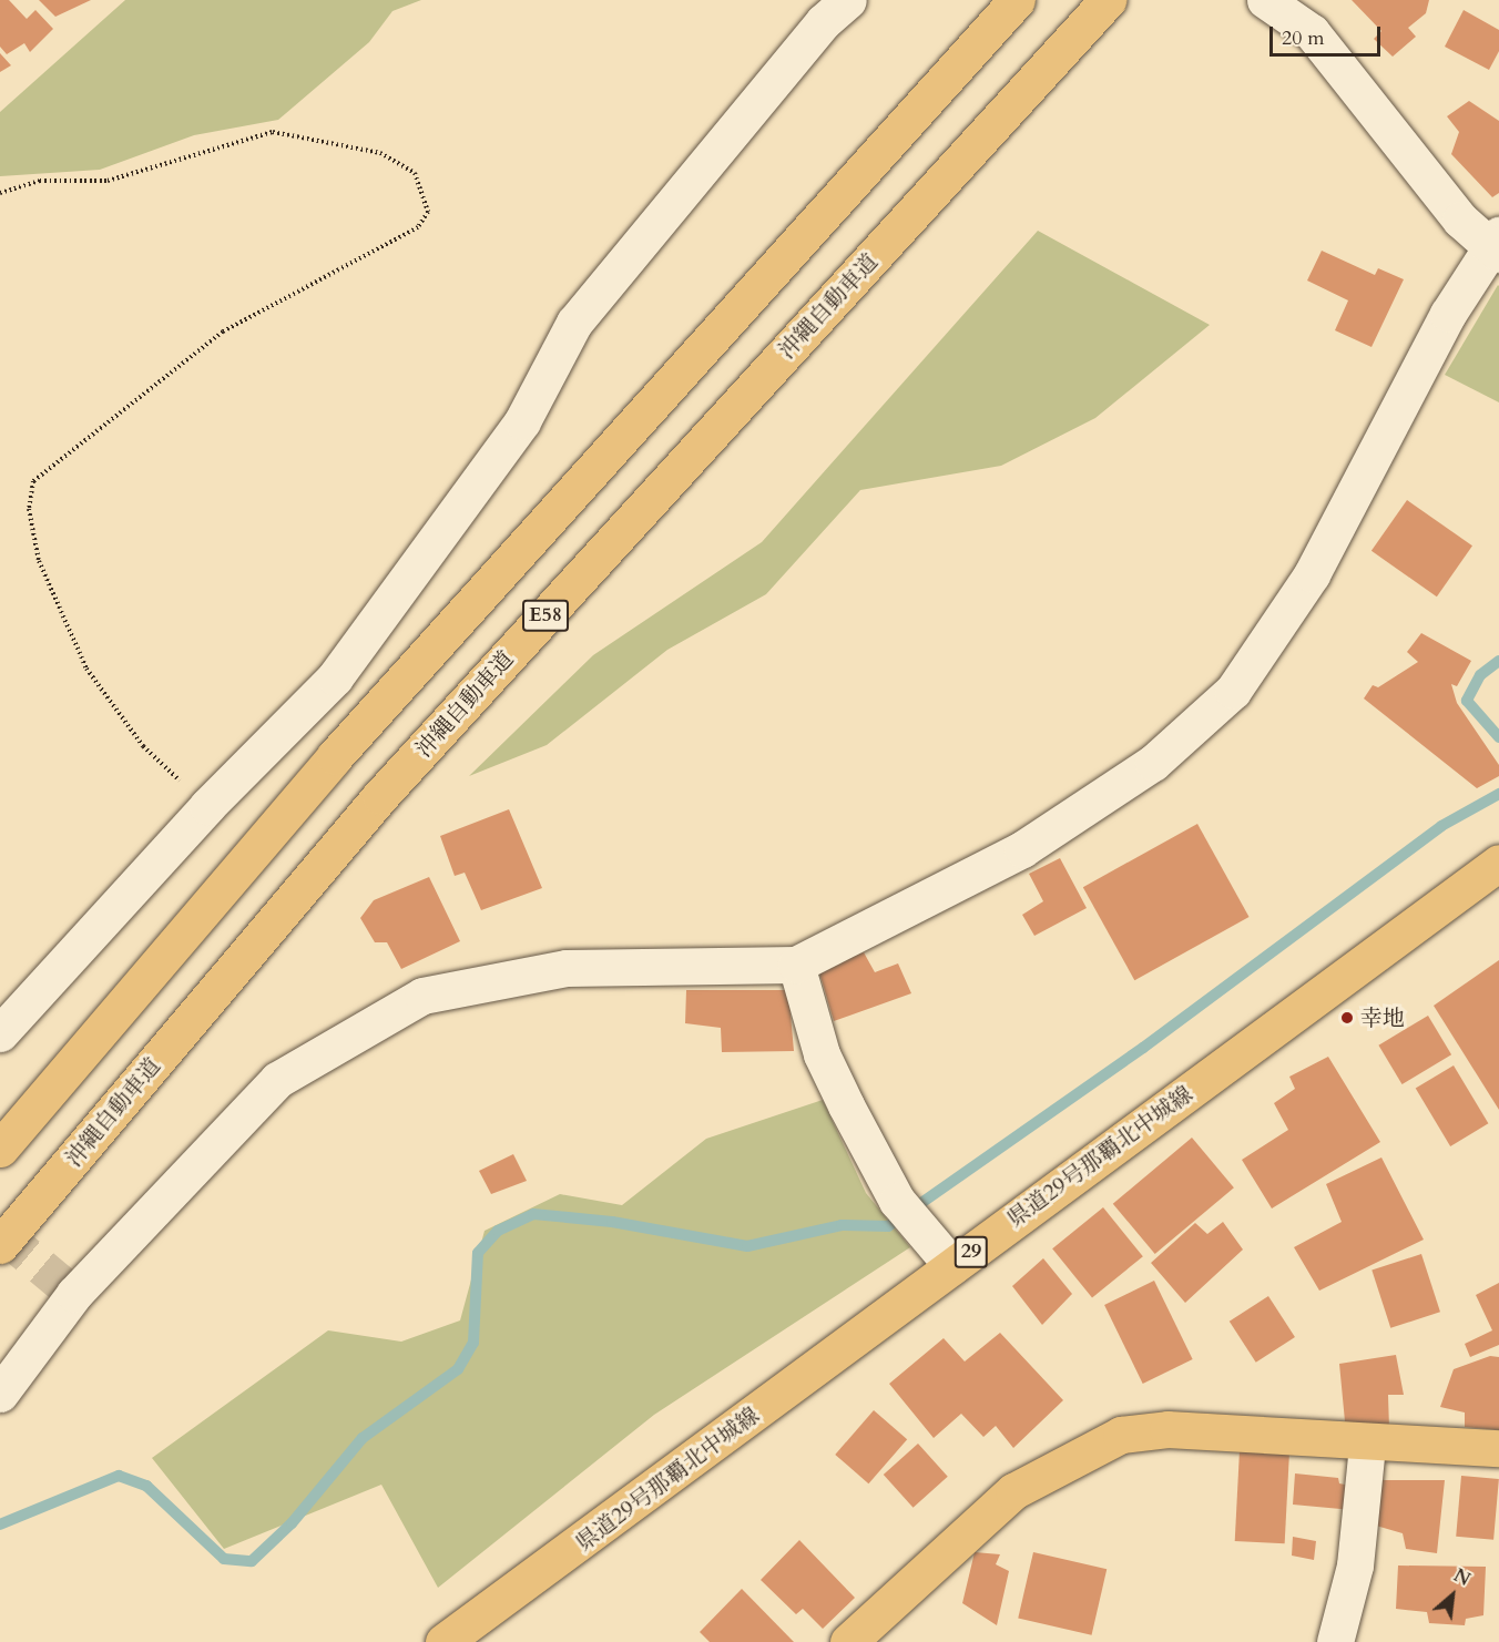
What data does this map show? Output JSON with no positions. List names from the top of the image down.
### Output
{
  "streets": {
    "main road": [
      "沖縄自動車道",
      "E58",
      "県道29号那覇北中城線",
      "29"
    ]
  },
  "places": ["幸地"],
  "scale_bar": "20 m",
  "north": "top right"
}
